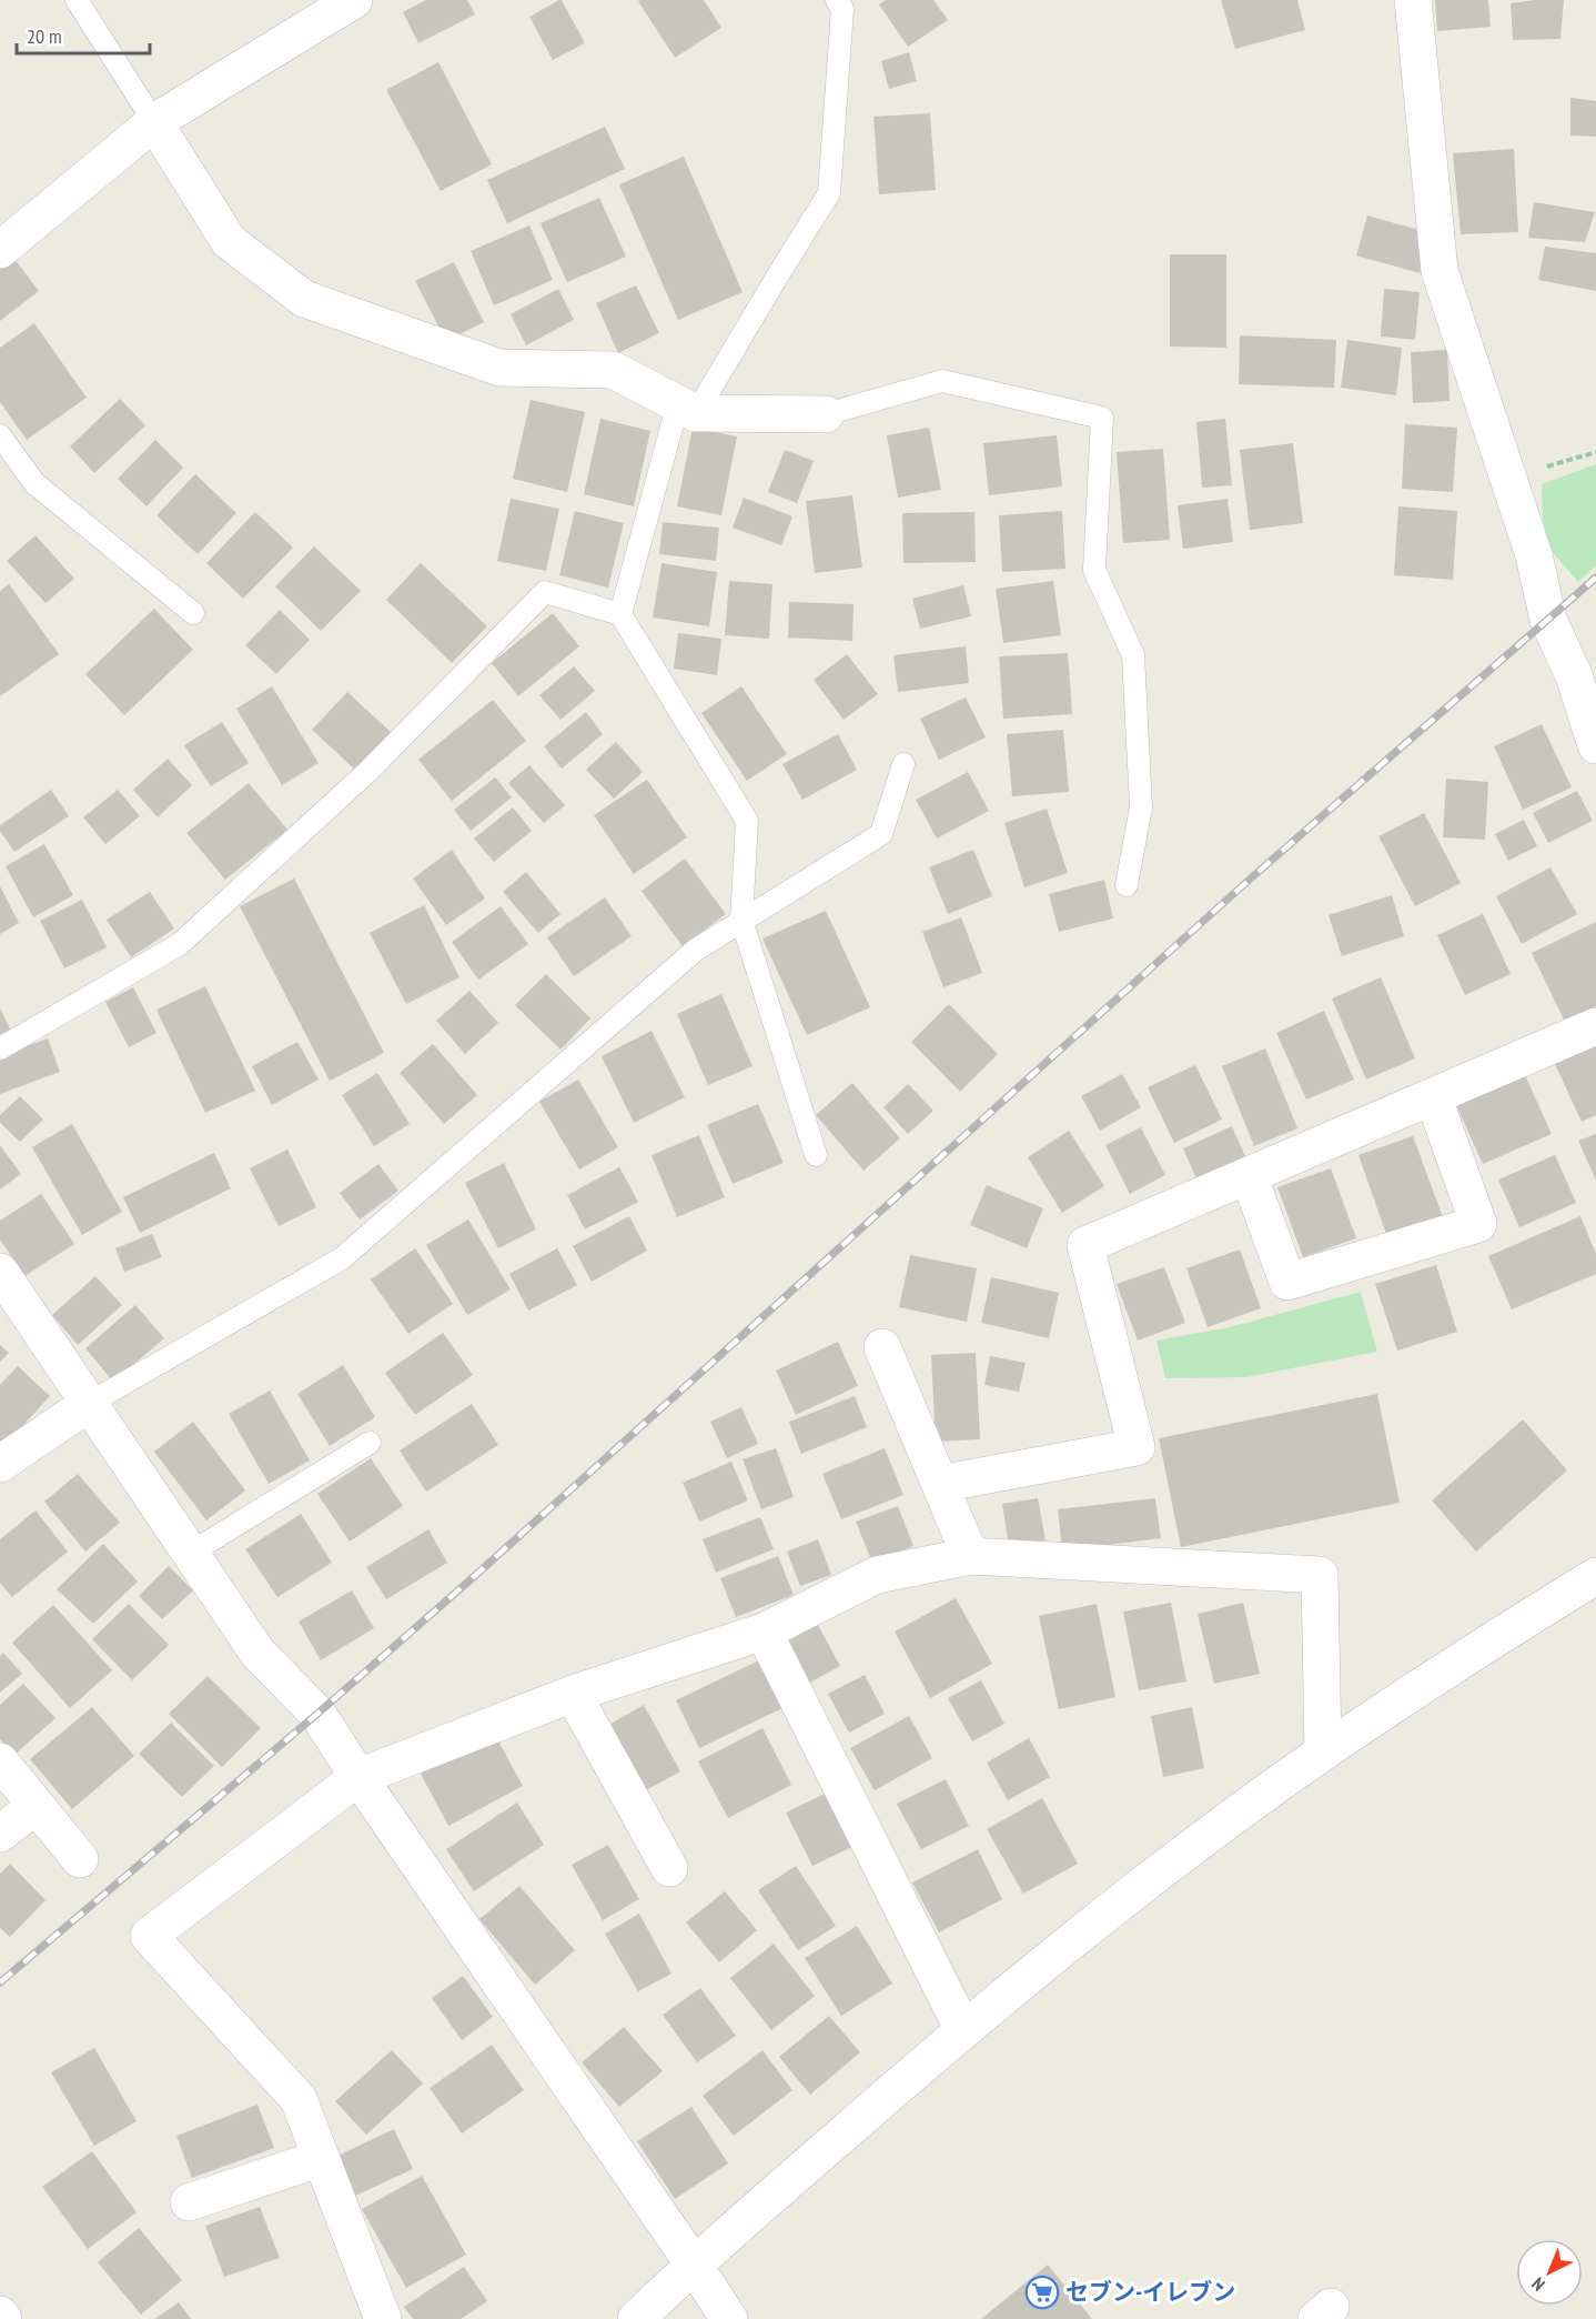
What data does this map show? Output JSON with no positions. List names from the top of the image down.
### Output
{
  "places": {
    "supermarket": ["セブン-イレブン"]
  },
  "scale_bar": "20 m",
  "north": "bottom left"
}
